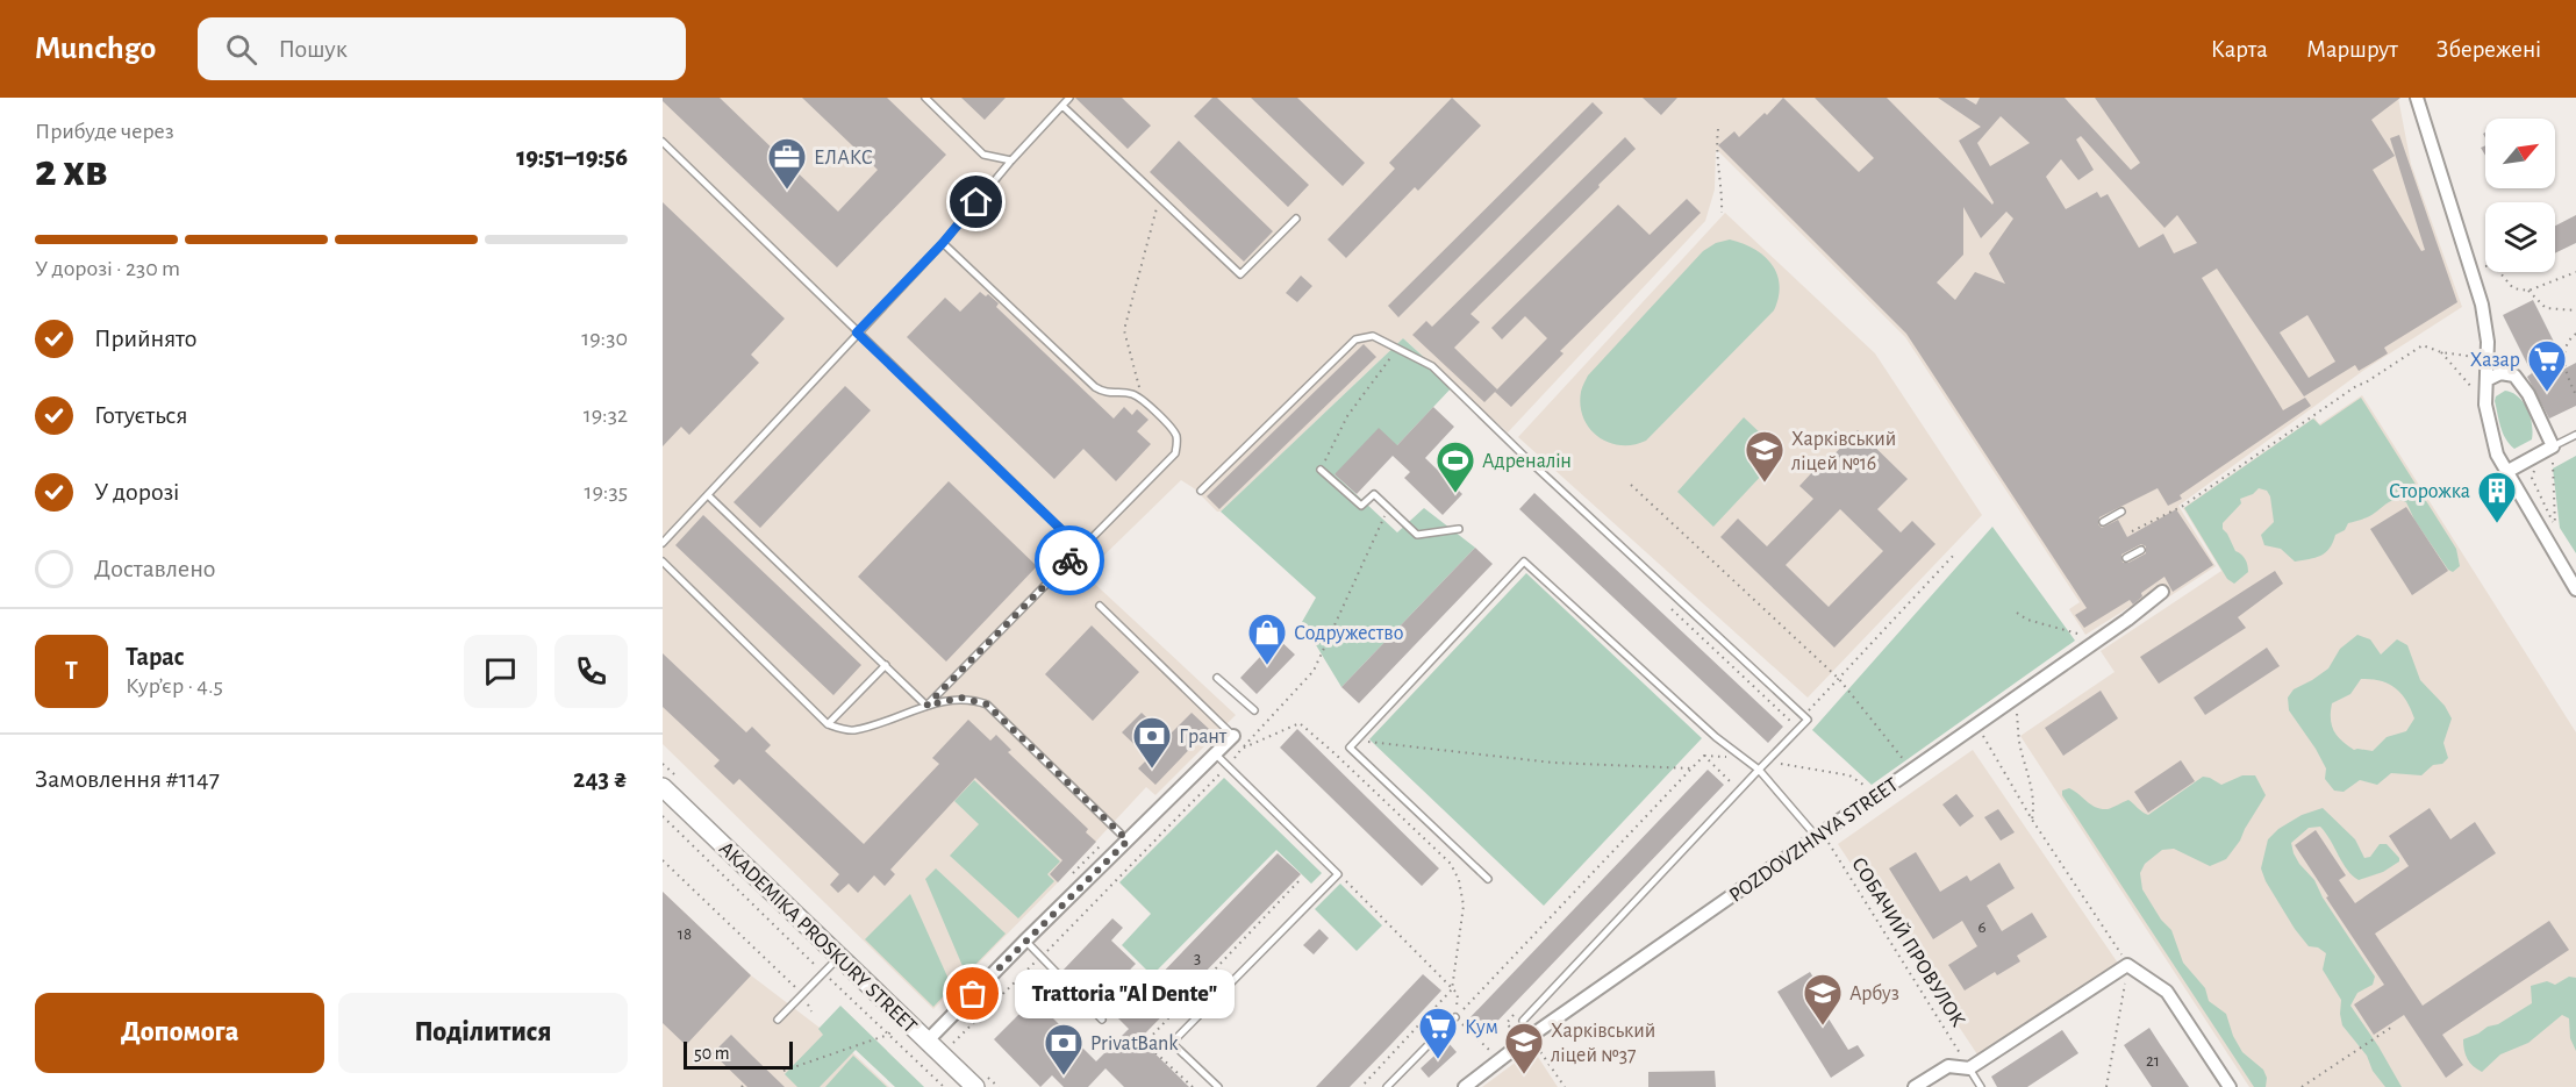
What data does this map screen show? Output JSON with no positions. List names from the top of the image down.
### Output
{
  "streets": {
    "street": ["POZDOVZHNYA STREET", "AKADEMIKA PROSKURY STREET"],
    "path": ["СОБАЧИЙ ПРОВУЛОК"]
  },
  "crossings": [
    ["POZDOVZHNYA STREET", "СОБАЧИЙ ПРОВУЛОК"]
  ],
  "places": {
    "office": ["ЕЛАКС"],
    "supermarket": ["Хазар", "Кум"],
    "school or university": ["Харківський ліцей №16", "Арбуз", "Харківський ліцей №37"],
    "sports": ["Адреналін"],
    "building": ["Сторожка"],
    "shop": ["Содружество"],
    "bank": ["Грант", "PrivatBank"],
    "other": ["Trattoria \"Al Dente\""]
  },
  "house_numbers": [
    "6",
    "18",
    "3",
    "21"
  ],
  "scale_bar": "50 m",
  "north": "top right",
  "page": {
    "header": "Munchgo",
    "search": "Пошук",
    "nav": ["Карта", "Маршрут", "Збережені"],
    "heading": ["2 хв", "Прибуде через", "19:51–19:56"],
    "panel": [
      "Тарас",
      "Кур’єр · 4.5",
      "Замовлення #1147",
      "243 ₴"
    ],
    "bar": "У дорозі · 230 m",
    "list": [
      ["Прийнято", "19:30"],
      ["Готується", "19:32"],
      ["У дорозі", "19:35"],
      "Доставлено"
    ],
    "round": "Т",
    "bubble": "Trattoria \"Al Dente\"",
    "buttons": ["Допомога", "Поділитися"],
    "scale": "50 m"
  }
}
